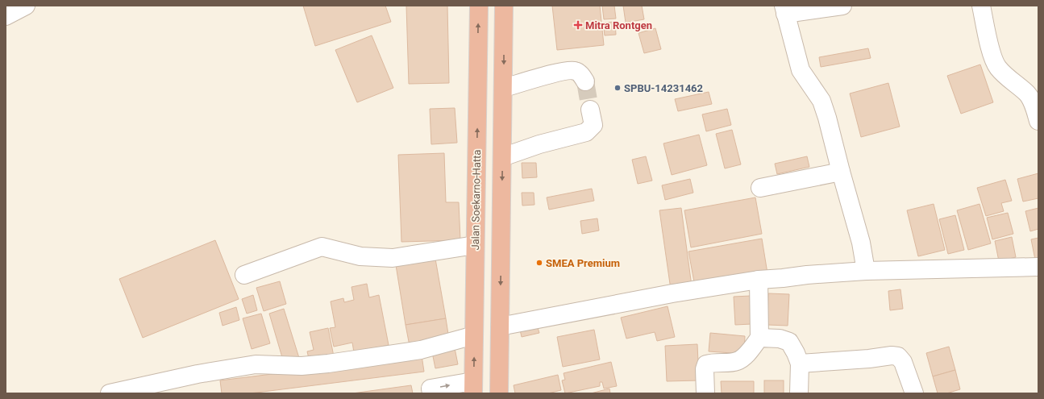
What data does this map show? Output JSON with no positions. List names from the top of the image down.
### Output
{
  "streets": {
    "highway": ["Jalan Soekarno-Hatta"]
  },
  "places": {
    "health": ["Mitra Rontgen"],
    "other": ["SPBU-14231462", "SMEA Premium"]
  }
}
